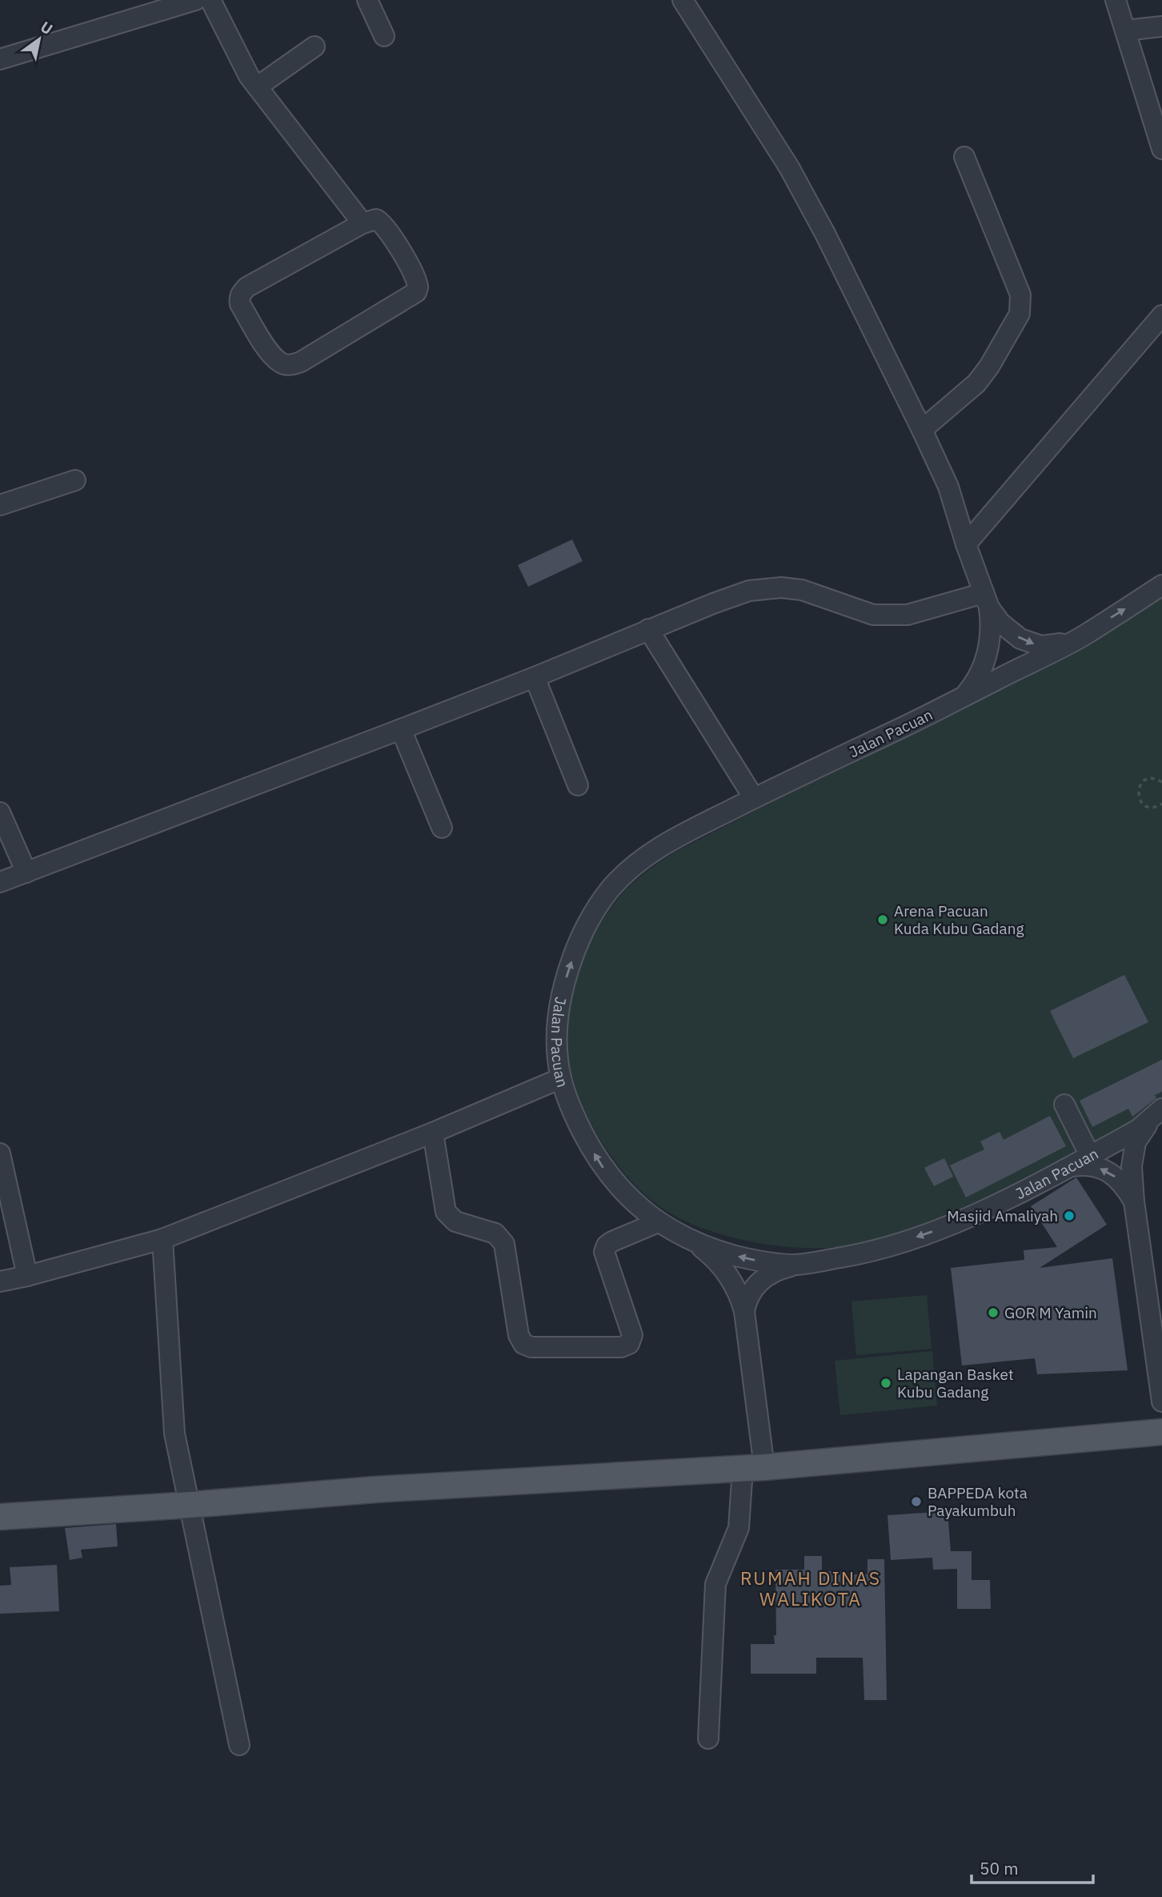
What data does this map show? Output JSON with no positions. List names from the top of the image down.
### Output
{
  "streets": {
    "street": ["Jalan Pacuan"]
  },
  "districts": ["RUMAH DINAS WALIKOTA"],
  "places": [
    "Arena Pacuan Kuda Kubu Gadang",
    "Masjid Amaliyah",
    "GOR M Yamin",
    "Lapangan Basket Kubu Gadang",
    "BAPPEDA kota Payakumbuh"
  ],
  "scale_bar": "50 m",
  "north": "top right"
}
